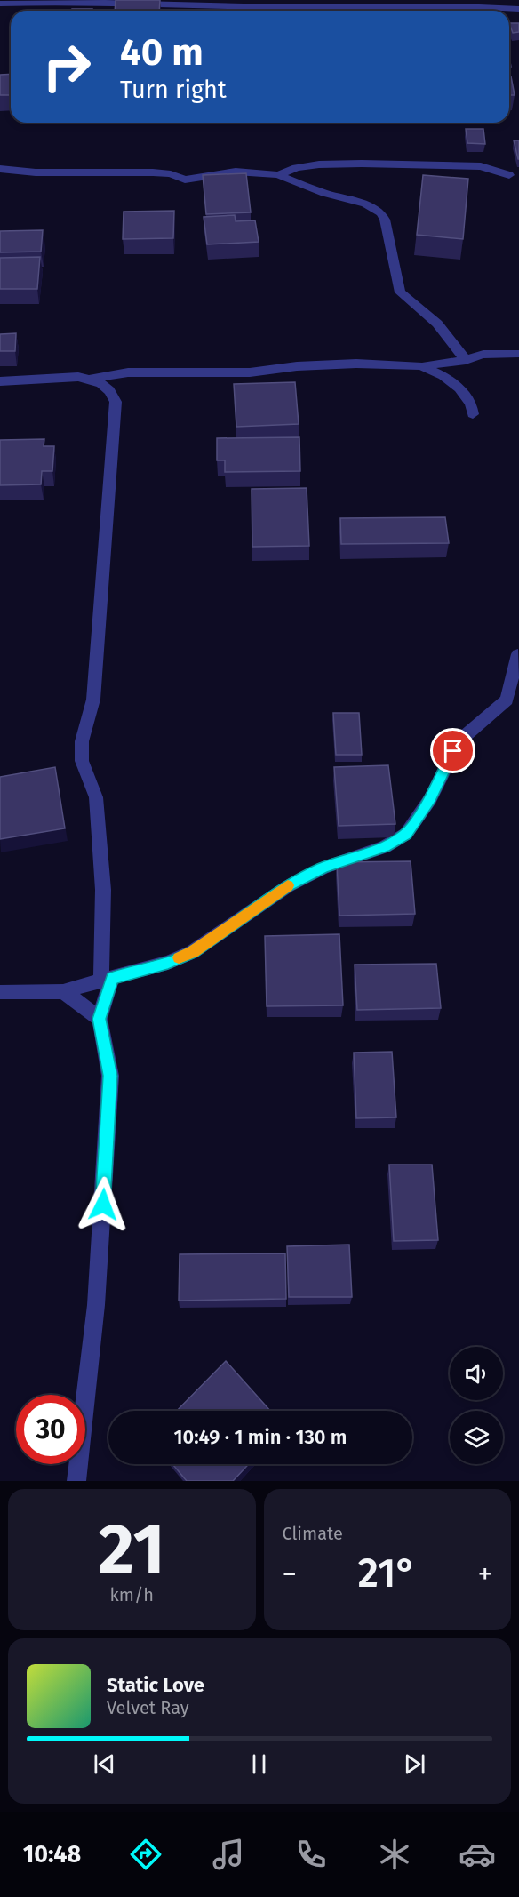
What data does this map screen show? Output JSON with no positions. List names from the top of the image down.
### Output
{
  "page": {
    "turn": ["40 m", "Turn right"],
    "limit": "30",
    "trip": "10:49 · 1 min · 130 m",
    "tile": [
      ["21", "km/h"],
      "Climate"
    ],
    "heat": ["−", "21°", "+"],
    "song": ["Static Love", "Velvet Ray"],
    "tabs": "10:48"
  }
}
